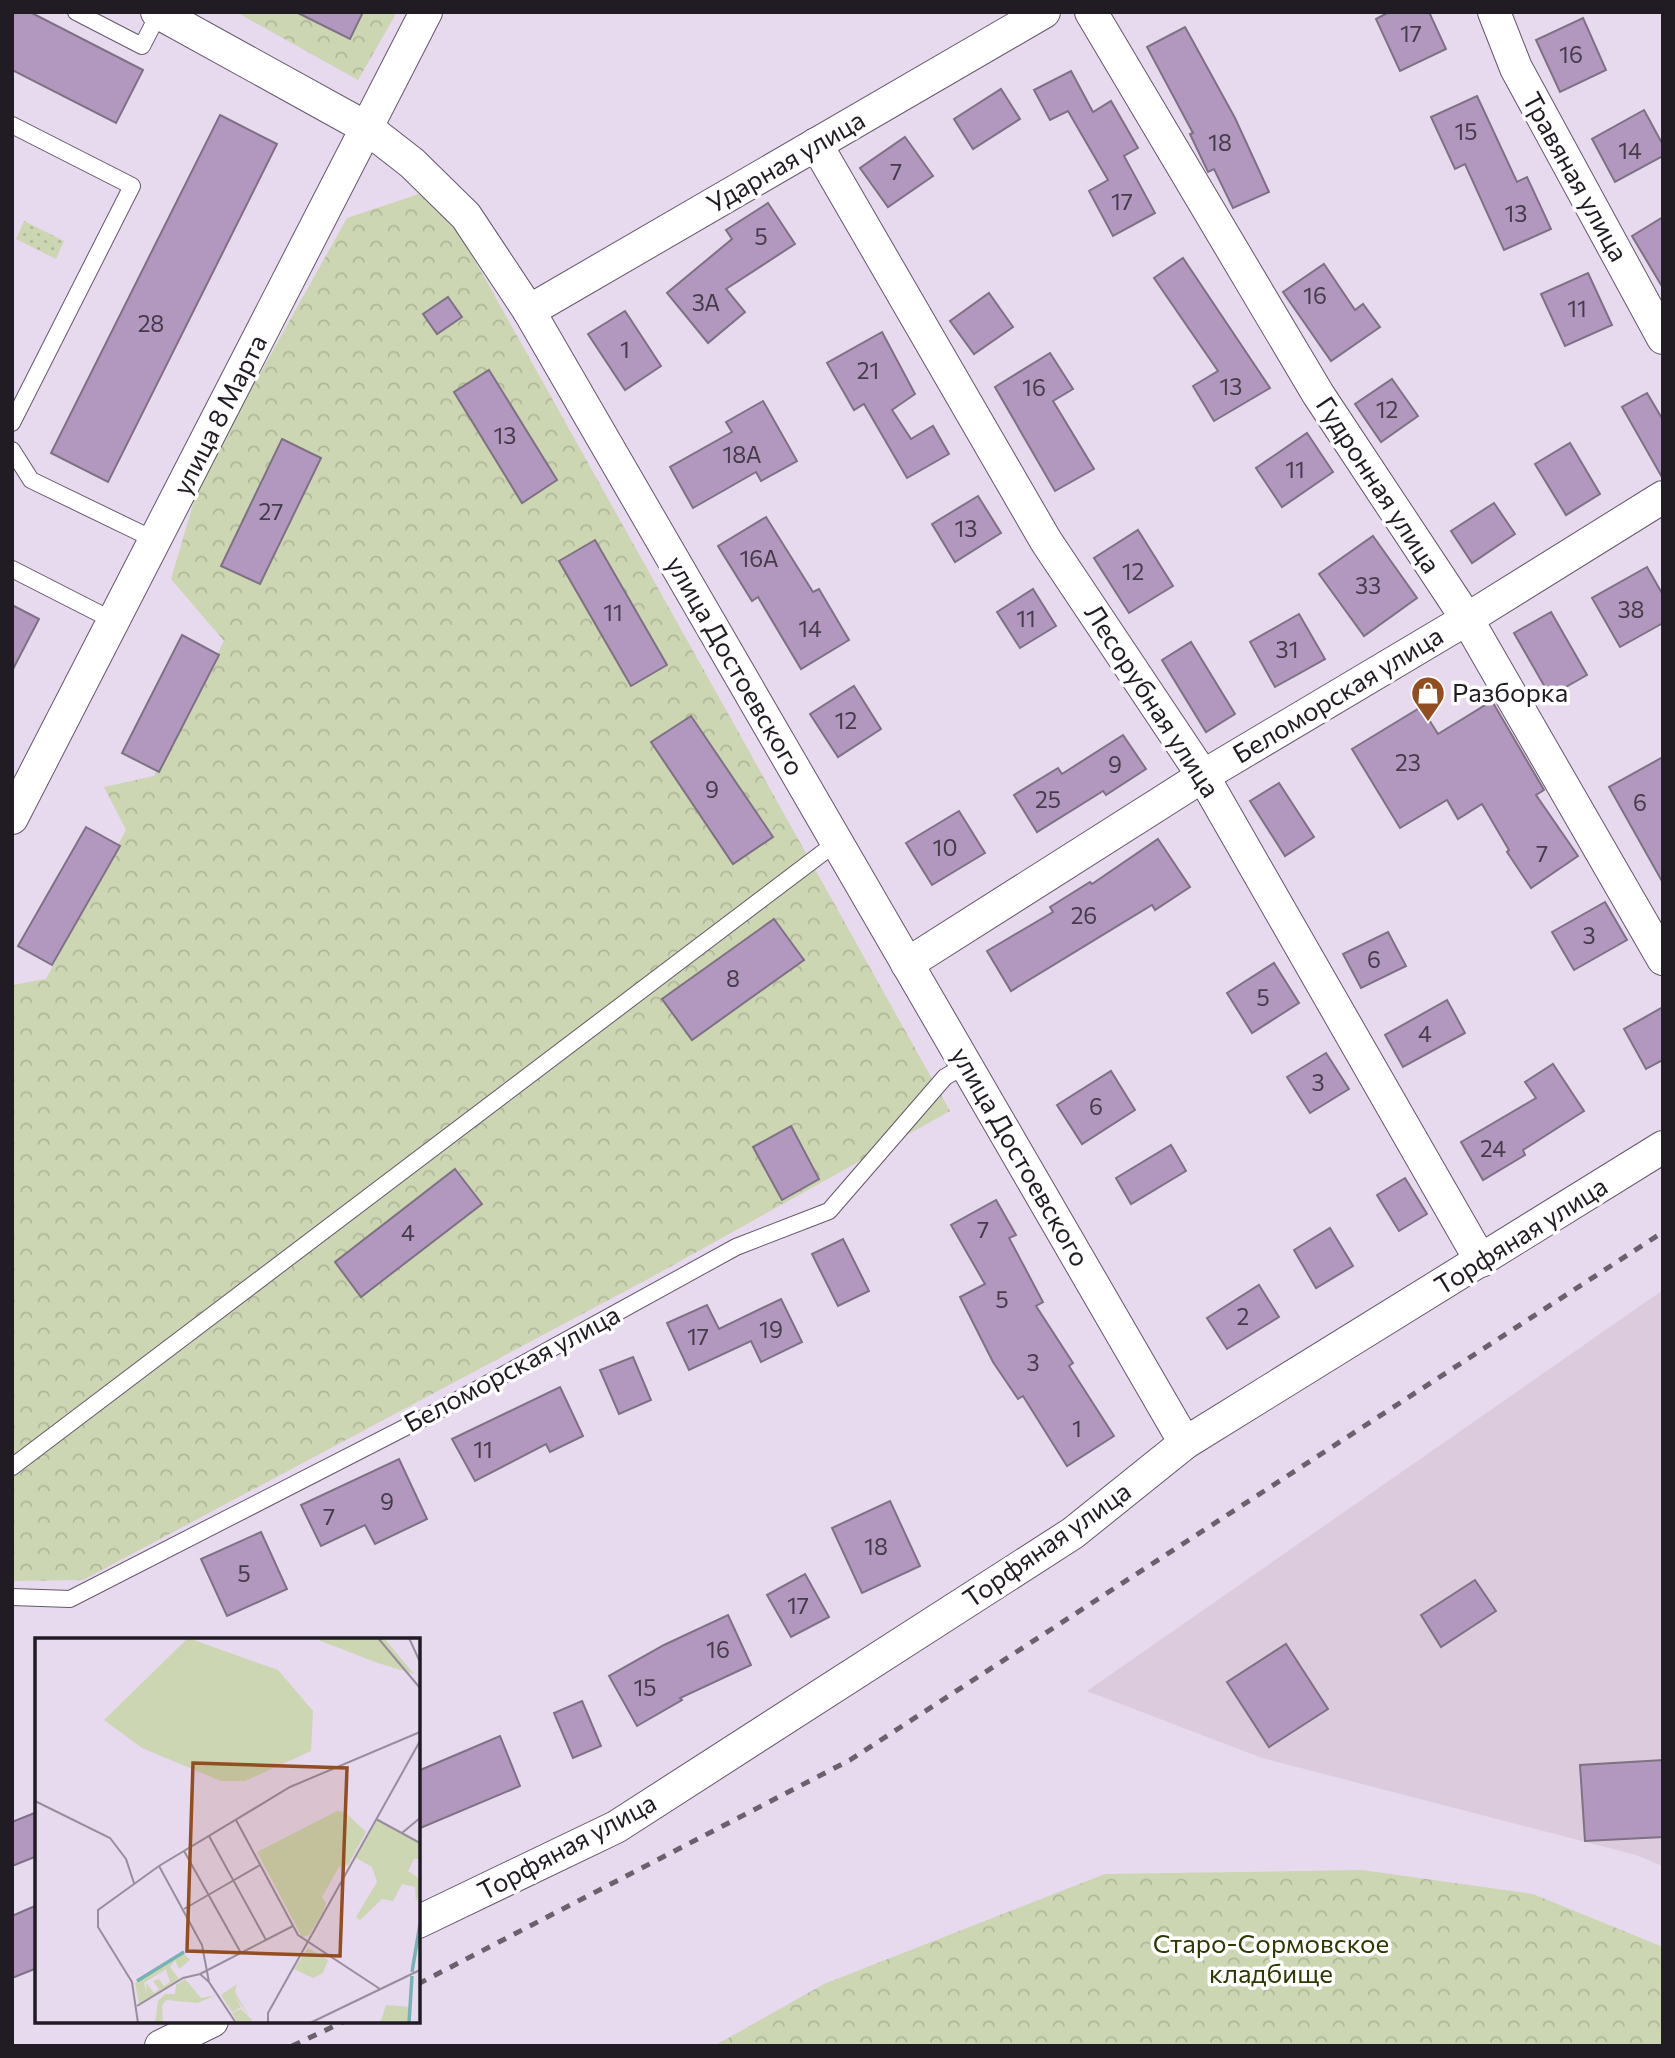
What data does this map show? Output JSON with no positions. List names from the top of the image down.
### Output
{
  "streets": {
    "street": [
      "Ударная улица",
      "Травяная улица",
      "улица 8 Марта",
      "Гудронная улица",
      "улица Достоевского",
      "Беломорская улица",
      "Лесорубная улица",
      "Торфяная улица"
    ]
  },
  "crossings": [
    ["Ударная улица", "улица Достоевского"],
    ["Ударная улица", "Лесорубная улица"],
    ["улица 8 Марта", "улица Достоевского"],
    ["Гудронная улица", "Беломорская улица"],
    ["улица Достоевского", "Беломорская улица"],
    ["улица Достоевского", "Торфяная улица"],
    ["Беломорская улица", "Лесорубная улица"],
    ["Лесорубная улица", "Торфяная улица"]
  ],
  "parks": ["Старо-Сормовское кладбище"],
  "places": {
    "shop": ["Разборка"]
  },
  "house_numbers": [
    "17",
    "16",
    "15",
    "18",
    "14",
    "7",
    "17",
    "13",
    "5",
    "16",
    "3А",
    "11",
    "28",
    "1",
    "21",
    "13",
    "16",
    "12",
    "13",
    "18А",
    "11",
    "27",
    "13",
    "16А",
    "12",
    "33",
    "38",
    "11",
    "11",
    "14",
    "31",
    "12",
    "23",
    "9",
    "9",
    "25",
    "6",
    "10",
    "7",
    "26",
    "3",
    "6",
    "8",
    "5",
    "4",
    "3",
    "6",
    "24",
    "7",
    "4",
    "5",
    "2",
    "19",
    "17",
    "3",
    "1",
    "11",
    "9",
    "7",
    "18",
    "5",
    "17",
    "16",
    "15"
  ]
}
